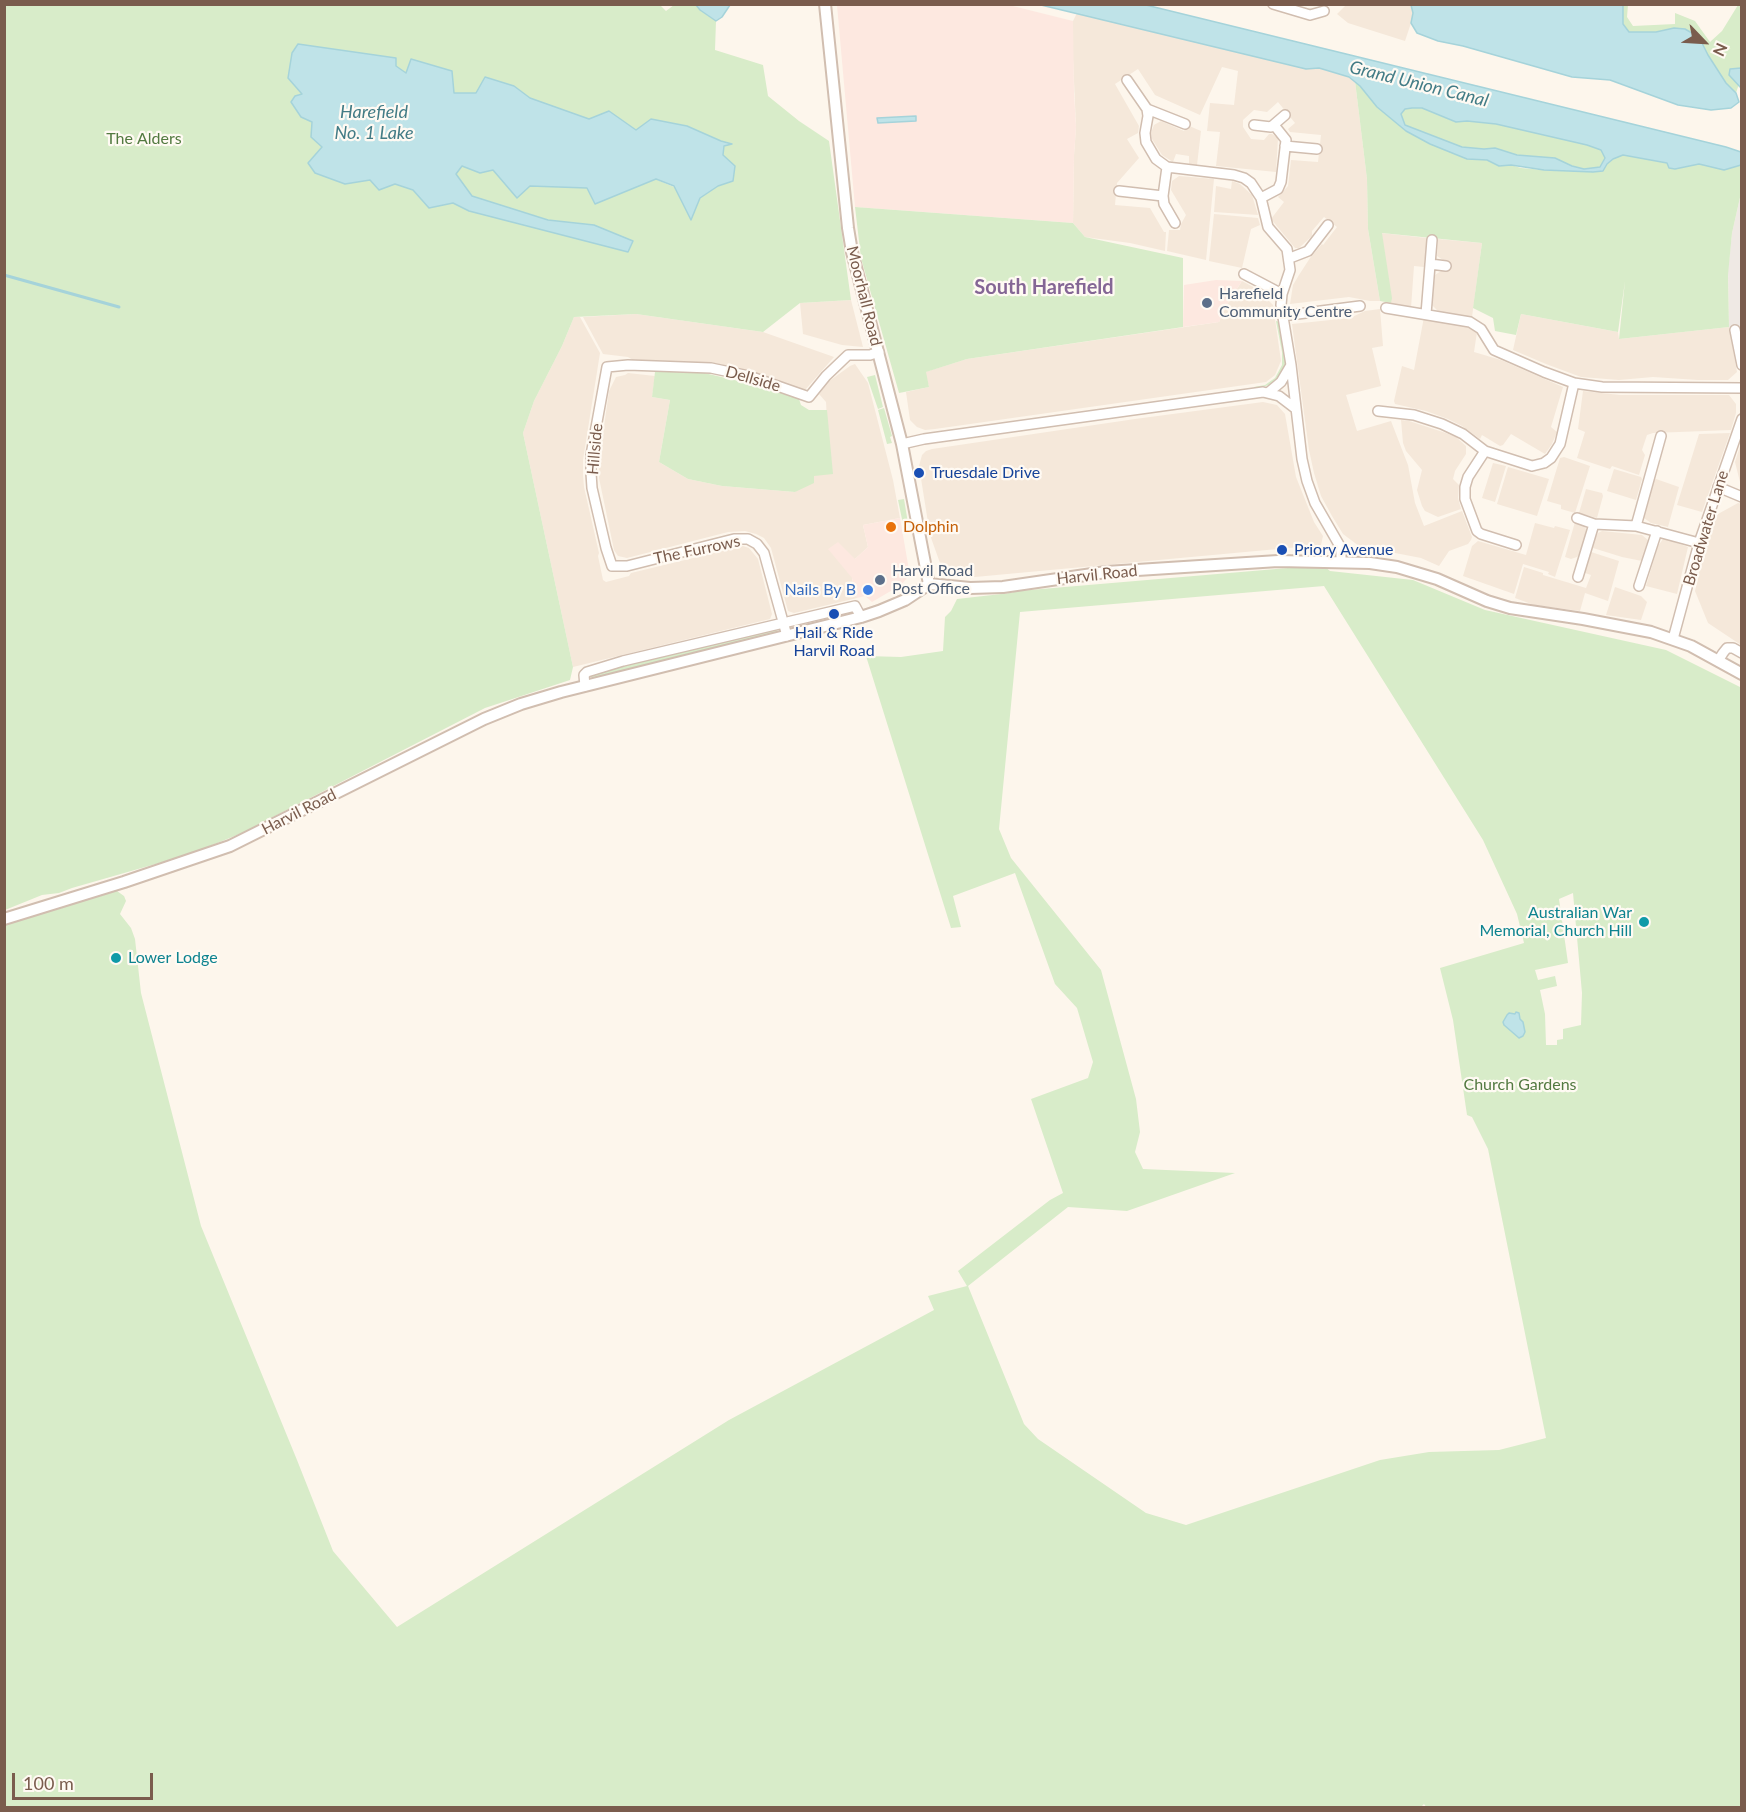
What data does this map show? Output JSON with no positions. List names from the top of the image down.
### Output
{
  "streets": {
    "street": [
      "Moorhall Road",
      "Dellside",
      "Hillside",
      "Broadwater Lane",
      "The Furrows",
      "Harvil Road"
    ]
  },
  "crossings": [
    ["Moorhall Road", "Dellside"],
    ["Moorhall Road", "Harvil Road"],
    ["Dellside", "Hillside"],
    ["Hillside", "The Furrows"],
    ["Broadwater Lane", "Harvil Road"],
    ["The Furrows", "Harvil Road"]
  ],
  "districts": ["South Harefield"],
  "water": ["Grand Union Canal", "Harefield No. 1 Lake"],
  "parks": ["The Alders", "Church Gardens"],
  "places": [
    "Harefield Community Centre",
    "Truesdale Drive",
    "Dolphin",
    "Priory Avenue",
    "Harvil Road Post Office",
    "Nails By B",
    "Hail & Ride Harvil Road",
    "Australian War Memorial, Church Hill",
    "Lower Lodge"
  ],
  "scale_bar": "100 m",
  "north": "bottom right"
}
